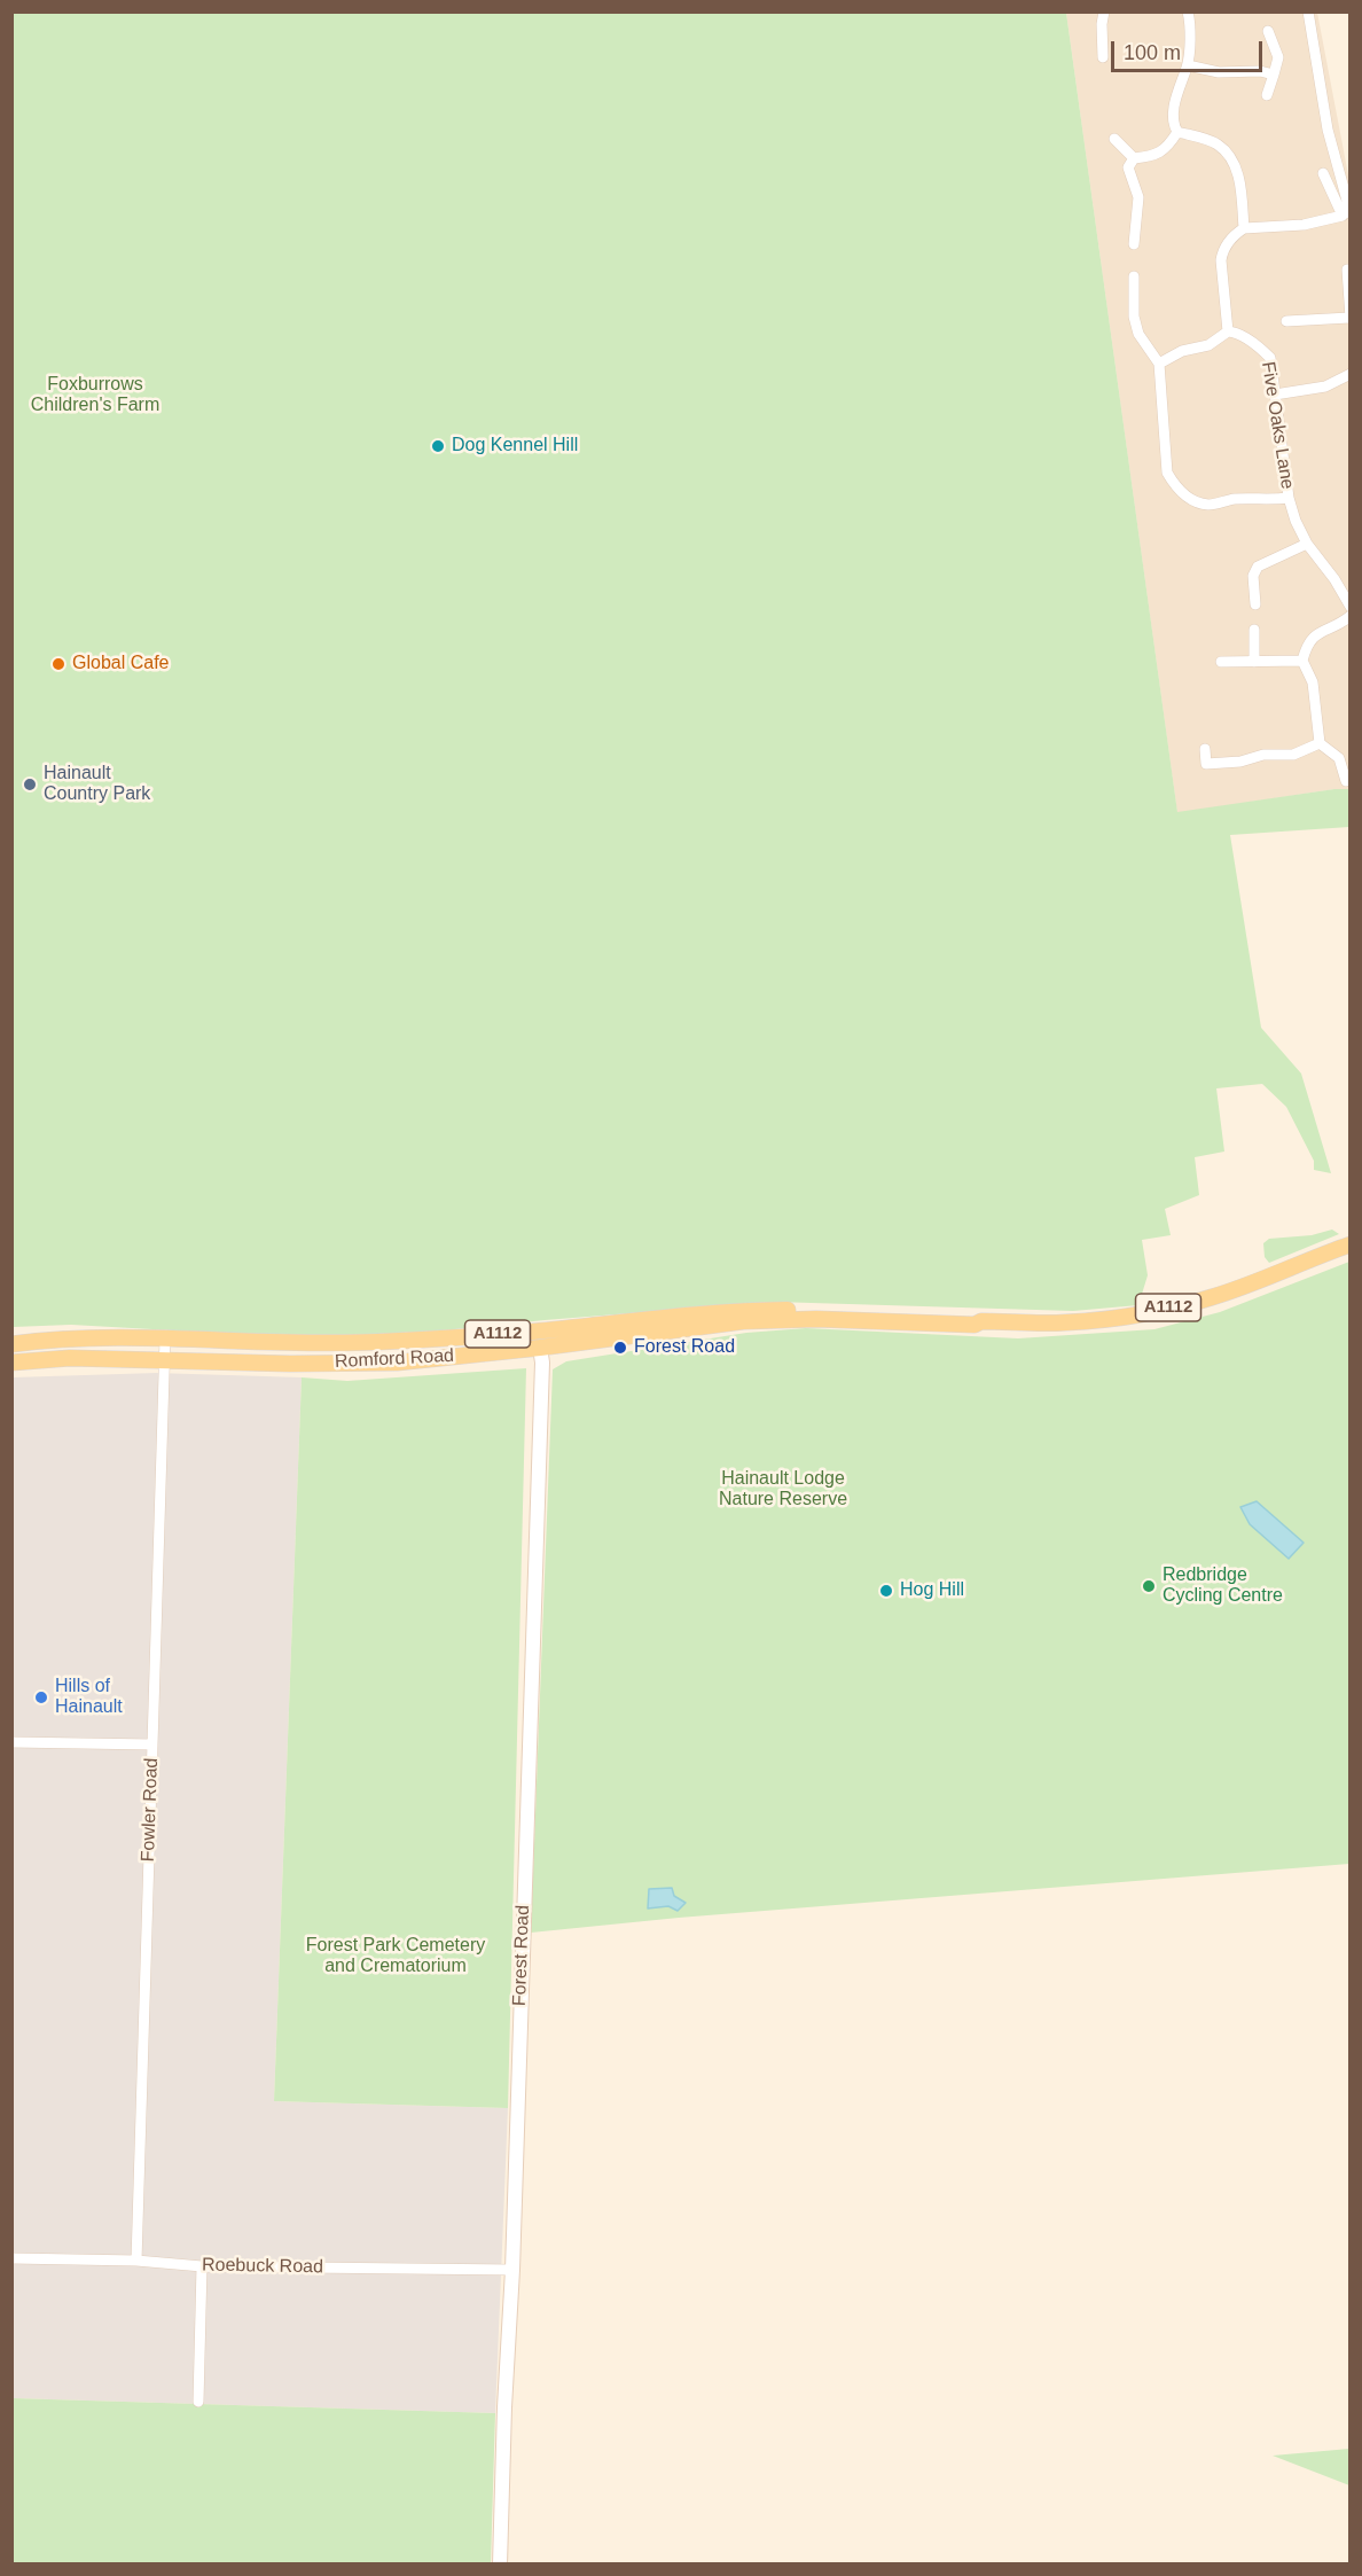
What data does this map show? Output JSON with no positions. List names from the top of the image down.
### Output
{
  "streets": {
    "main road": ["A1112", "Romford Road"],
    "street": [
      "Five Oaks Lane",
      "Fowler Road",
      "Forest Road",
      "Roebuck Road"
    ]
  },
  "crossings": [
    ["Romford Road", "Fowler Road"],
    ["Romford Road", "Forest Road"],
    ["Fowler Road", "Roebuck Road"],
    ["Forest Road", "Roebuck Road"]
  ],
  "parks": ["Foxburrows Children's Farm", "Hainault Lodge Nature Reserve", "Forest Park Cemetery and Crematorium"],
  "places": [
    "Dog Kennel Hill",
    "Global Cafe",
    "Hainault Country Park",
    "Forest Road",
    "Redbridge Cycling Centre",
    "Hog Hill",
    "Hills of Hainault"
  ],
  "scale_bar": "100 m"
}
